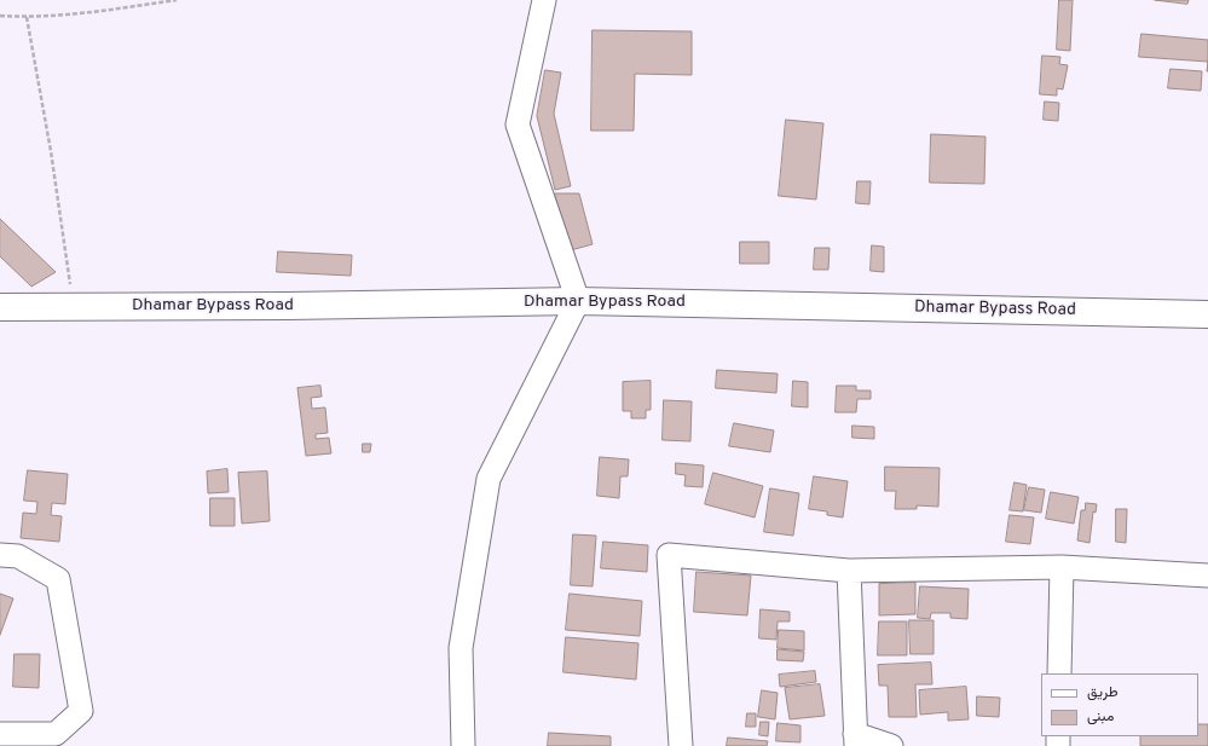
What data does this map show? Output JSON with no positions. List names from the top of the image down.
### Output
{
  "streets": {
    "main road": ["Dhamar Bypass Road"]
  },
  "legend": ["طريق", "مبنى"]
}
